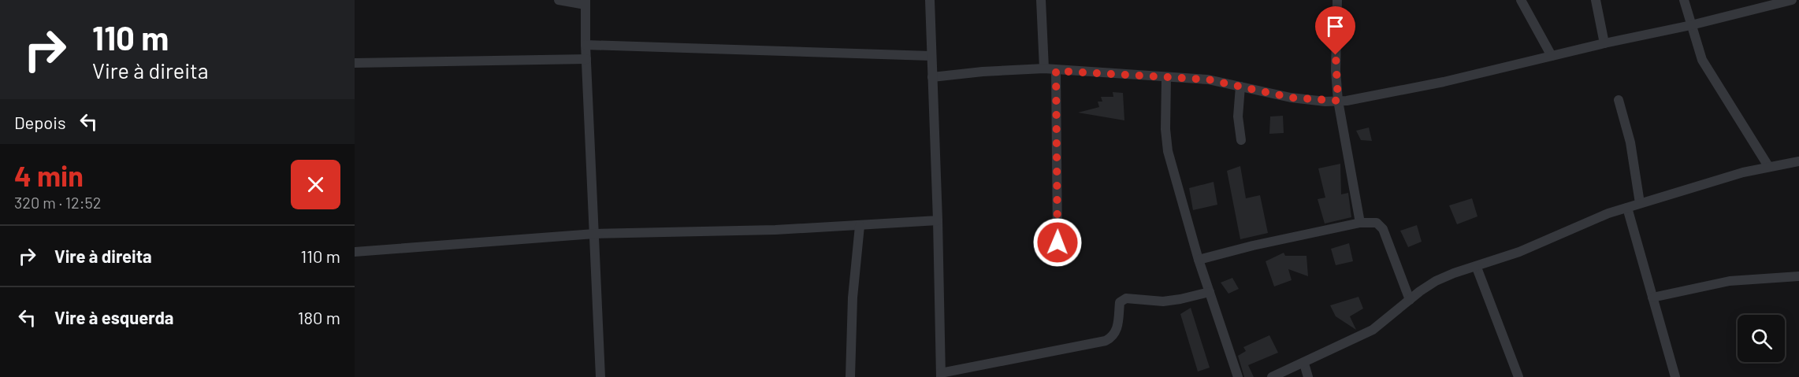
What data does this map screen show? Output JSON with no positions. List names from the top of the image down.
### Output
{
  "page": {
    "turn": ["110 m", "Vire à direita"],
    "then": "Depois",
    "heading": ["4 min", "320 m · 12:52"],
    "list": [
      {
        "name": "Vire à direita",
        "value": "110 m"
      },
      {
        "name": "Vire à esquerda",
        "value": "180 m"
      }
    ]
  }
}
